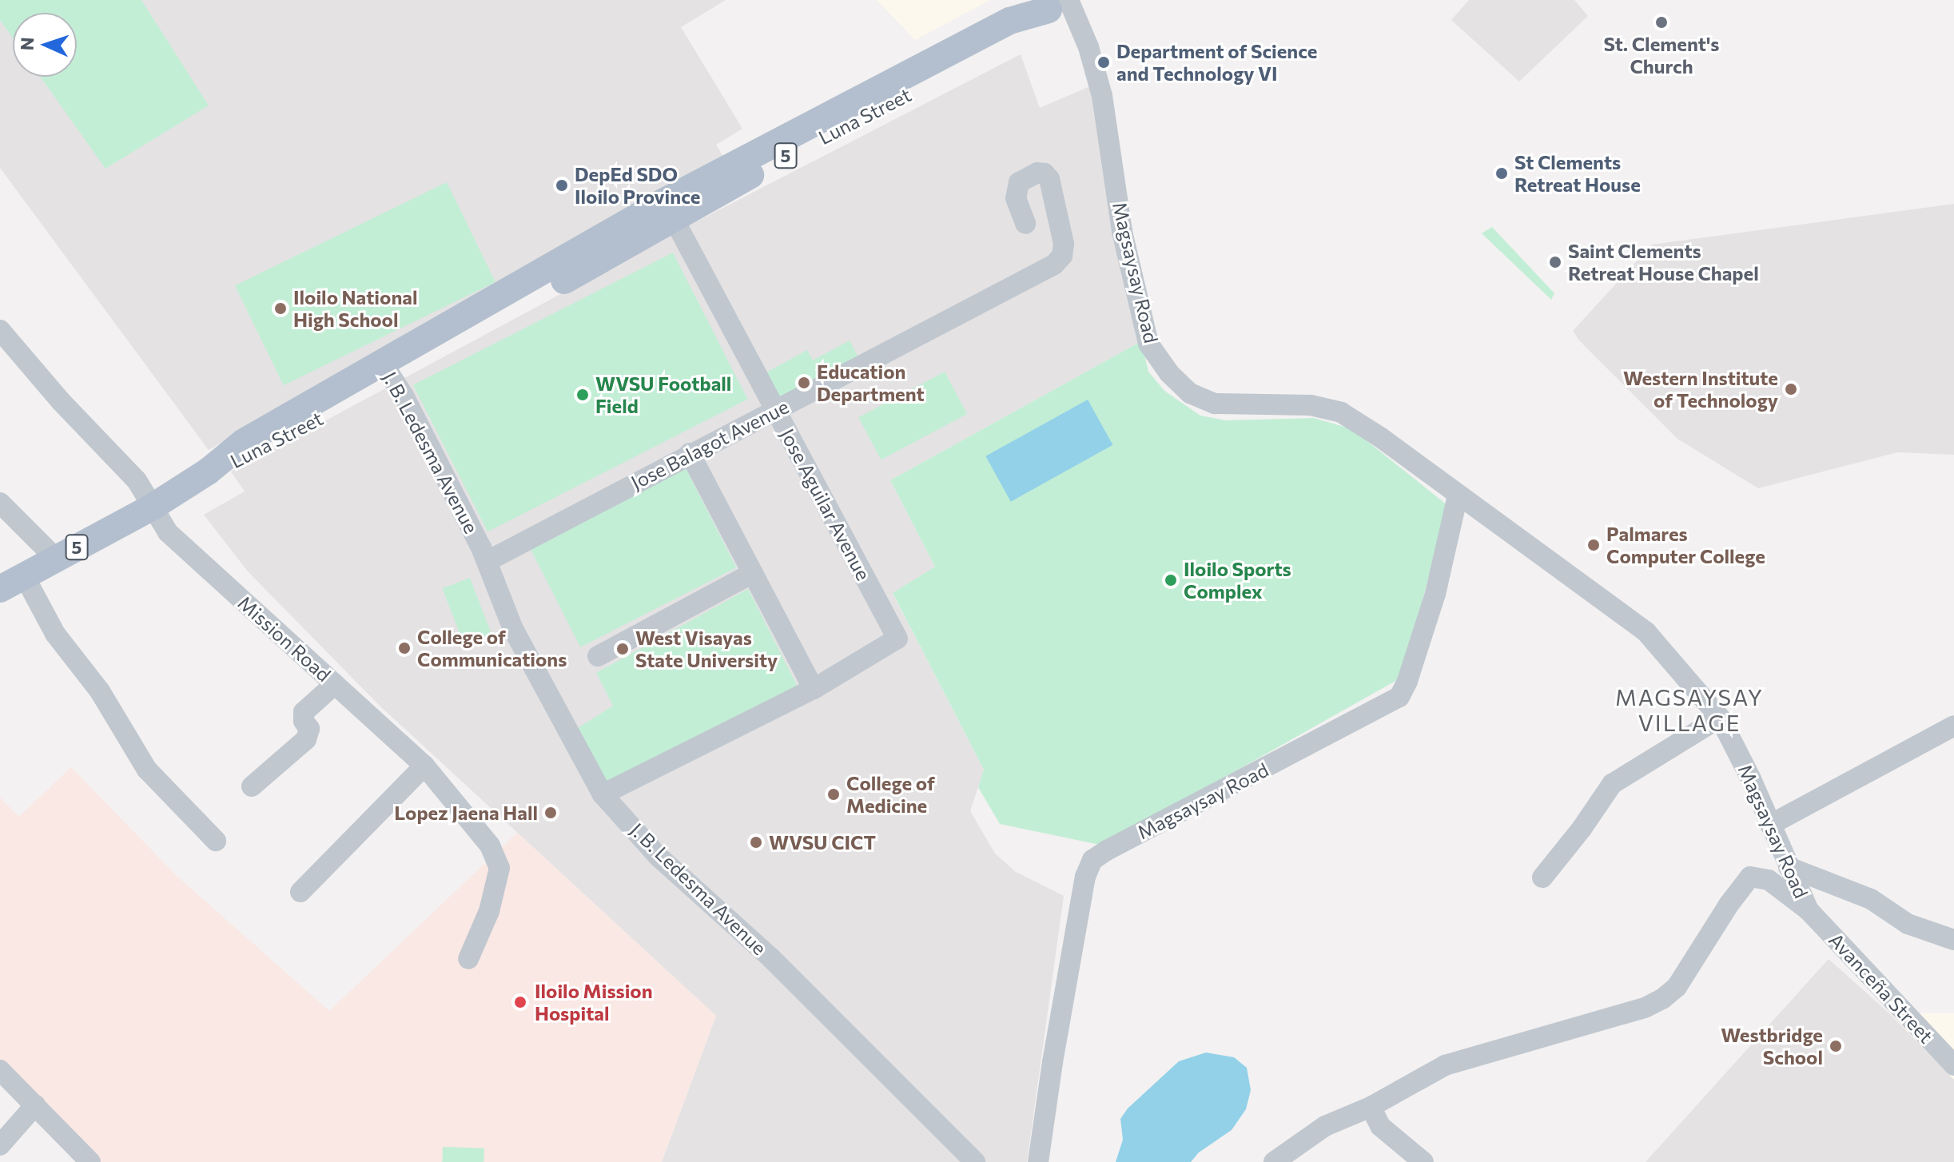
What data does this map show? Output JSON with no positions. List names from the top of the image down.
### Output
{
  "streets": {
    "main road": ["Luna Street", "5"],
    "street": [
      "Magsaysay Road",
      "Jose Balagot Avenue",
      "J. B. Ledesma Avenue",
      "Jose Aguilar Avenue",
      "Mission Road",
      "Avanceña Street"
    ]
  },
  "crossings": [
    ["Luna Street", "5"],
    ["Luna Street", "Magsaysay Road"],
    ["Luna Street", "J. B. Ledesma Avenue"],
    ["Luna Street", "Jose Aguilar Avenue"],
    ["Luna Street", "Mission Road"],
    ["5", "Mission Road"],
    ["Magsaysay Road", "Avanceña Street"],
    ["Jose Balagot Avenue", "J. B. Ledesma Avenue"],
    ["Jose Balagot Avenue", "Jose Aguilar Avenue"]
  ],
  "districts": ["MAGSAYSAY VILLAGE"],
  "places": [
    "St. Clement's Church",
    "Department of Science and Technology VI",
    "St Clements Retreat House",
    "DepEd SDO Iloilo Province",
    "Saint Clements Retreat House Chapel",
    "Iloilo National High School",
    "Education Department",
    "Western Institute of Technology",
    "WVSU Football Field",
    "Palmares Computer College",
    "Iloilo Sports Complex",
    "College of Communications",
    "West Visayas State University",
    "College of Medicine",
    "Lopez Jaena Hall",
    "WVSU CICT",
    "Iloilo Mission Hospital",
    "Westbridge School"
  ],
  "north": "left"
}
